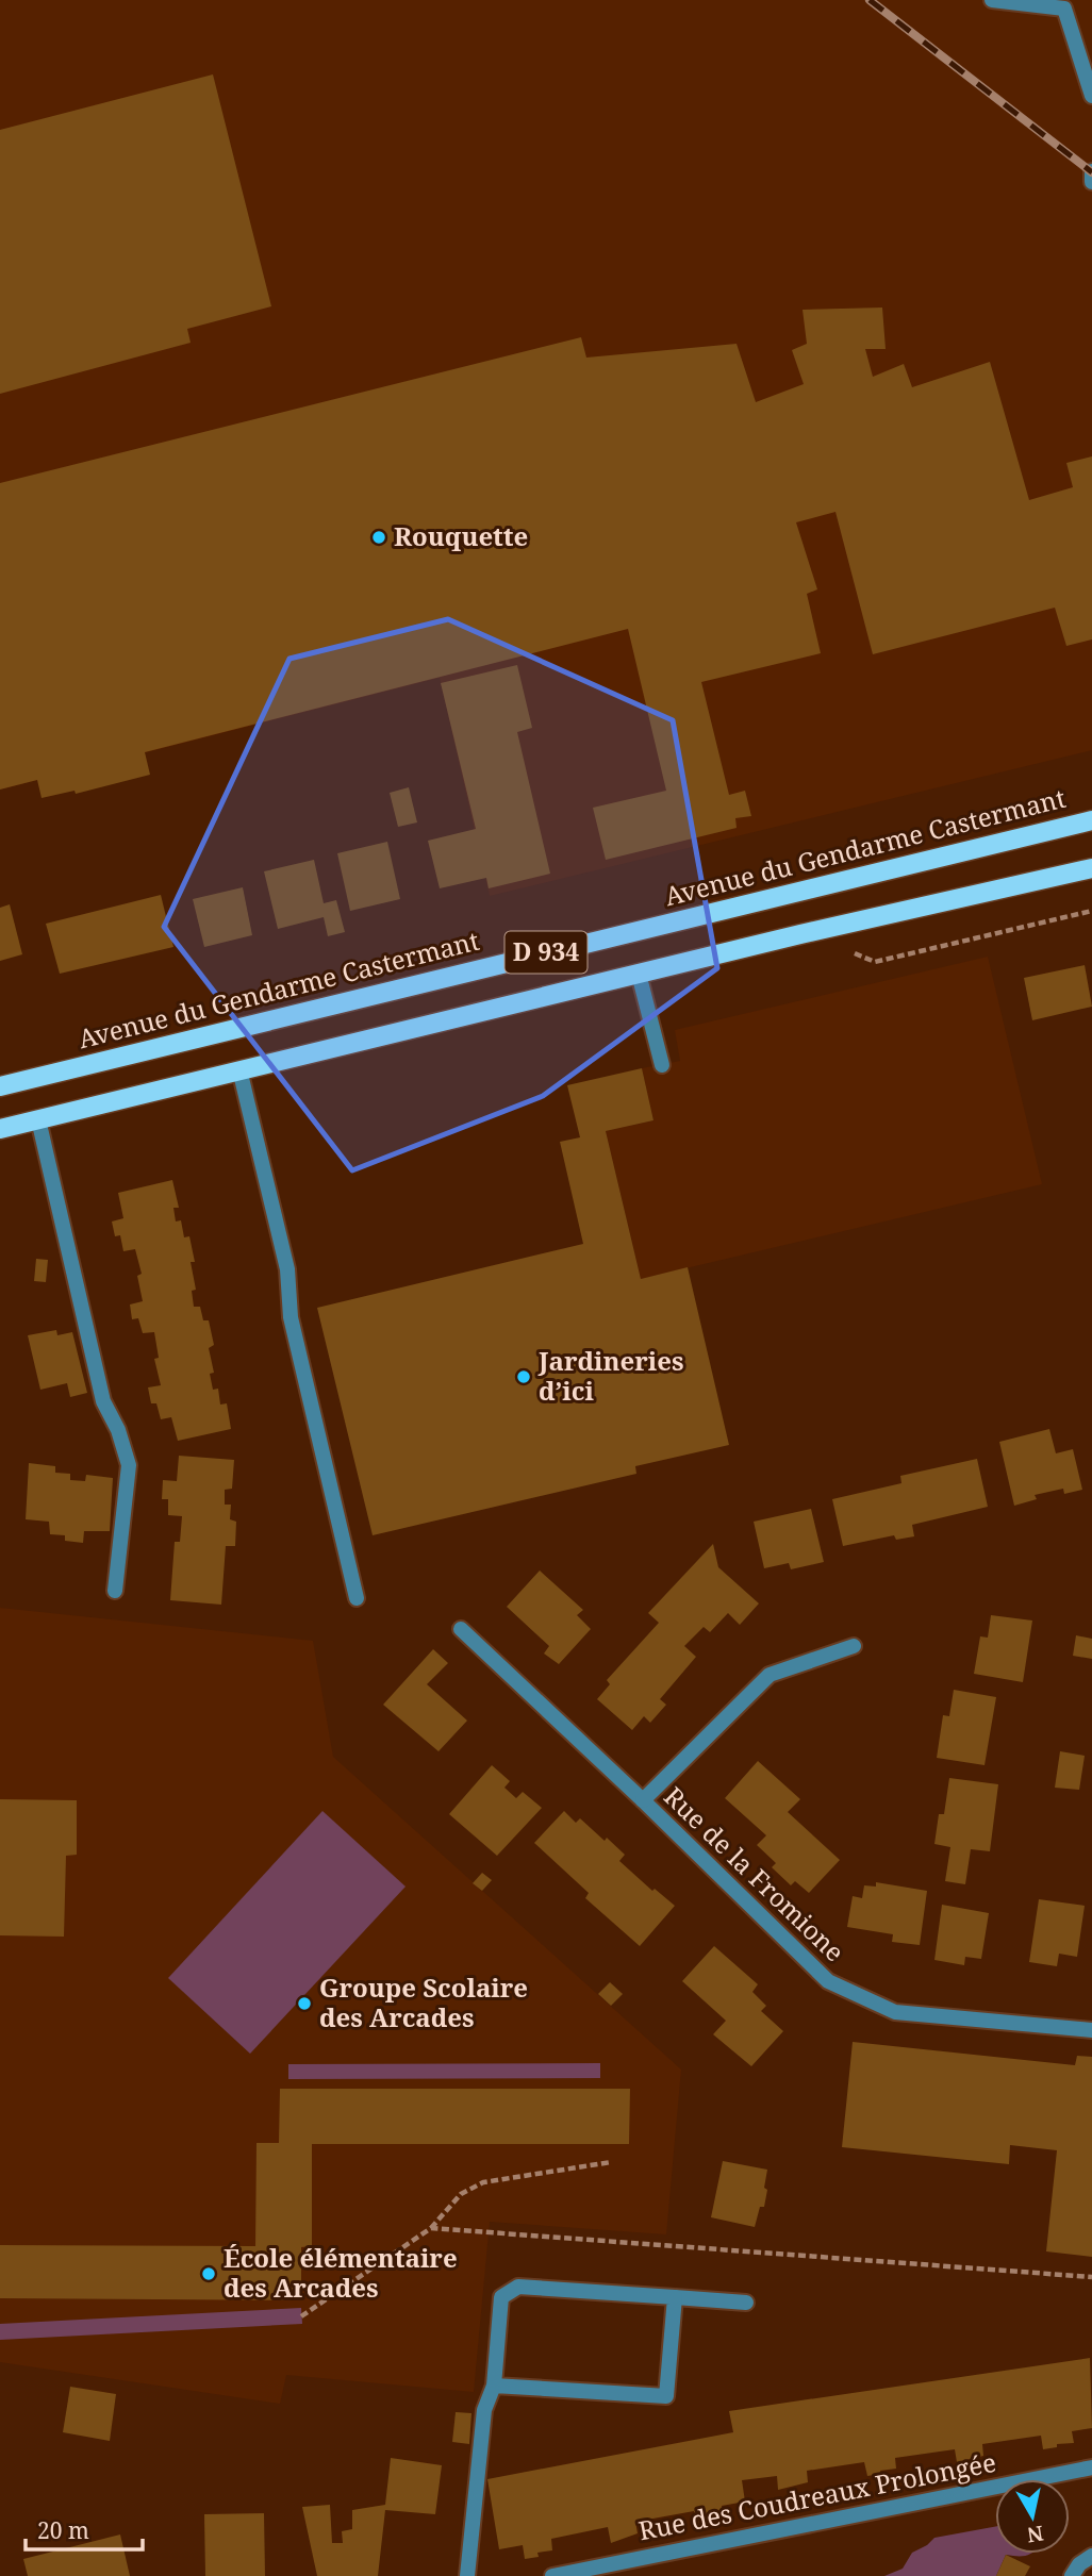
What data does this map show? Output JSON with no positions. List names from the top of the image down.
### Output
{
  "streets": {
    "main road": ["Avenue du Gendarme Castermant", "D 934"],
    "street": ["Rue de la Fromione", "Rue des Coudreaux Prolongée"]
  },
  "places": [
    "Rouquette",
    "Jardineries d’ici",
    "Groupe Scolaire des Arcades",
    "École élémentaire des Arcades"
  ],
  "scale_bar": "20 m",
  "north": "bottom"
}
